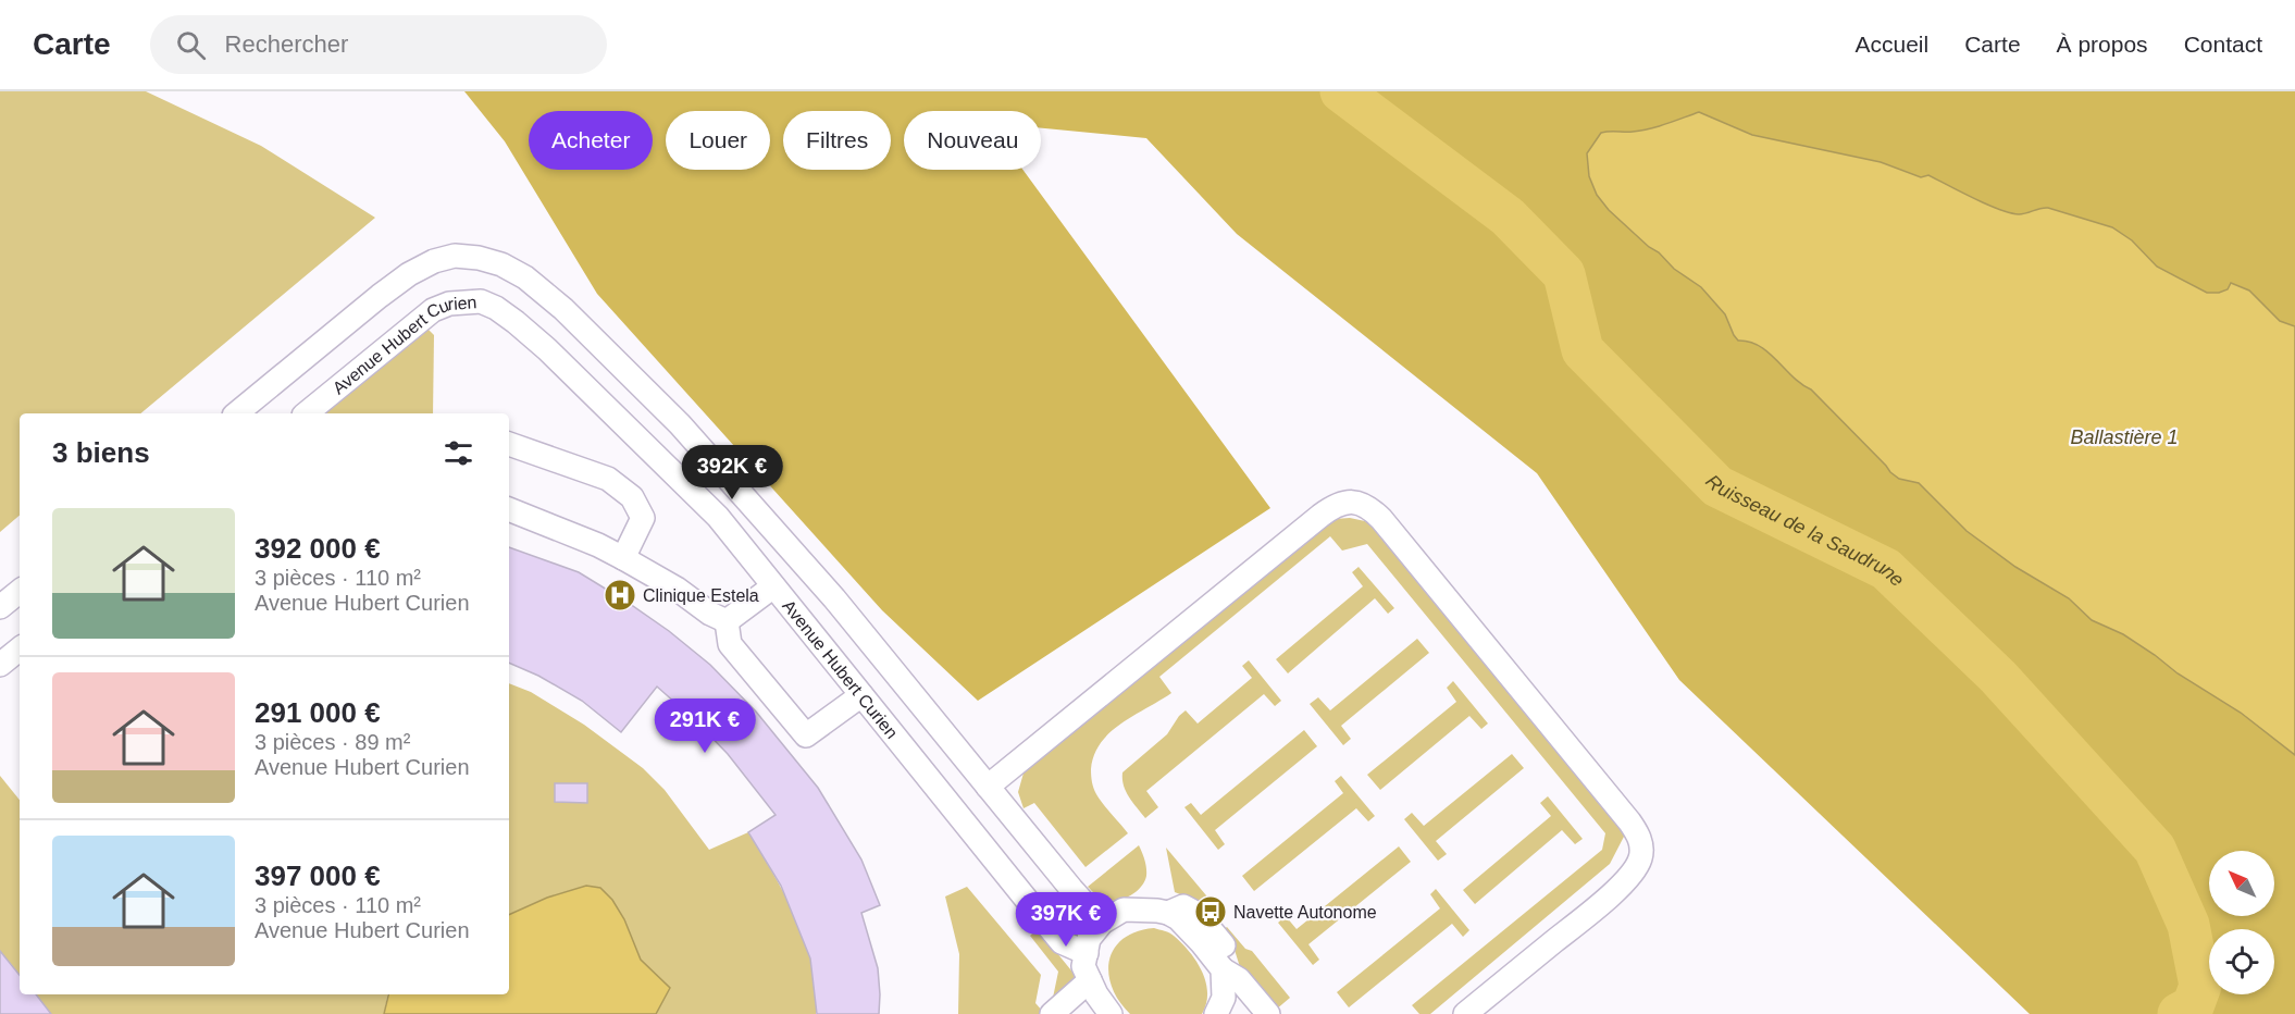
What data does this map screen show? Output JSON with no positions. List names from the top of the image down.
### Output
{
  "streets": {
    "street": ["Avenue Hubert Curien"]
  },
  "water": ["Ballastière 1", "Ruisseau de la Saudrune"],
  "places": {
    "hospital": ["Clinique Estela"],
    "bus stop": ["Navette Autonome"]
  },
  "north": "top left",
  "page": {
    "header": "Carte",
    "search": "Rechercher",
    "nav": [
      "Accueil",
      "Carte",
      "À propos",
      "Contact"
    ],
    "chip": [
      "Acheter",
      "Louer",
      "Filtres",
      "Nouveau"
    ],
    "heading": "3 biens",
    "price": ["392K €", "291K €", "397K €"],
    "list": [
      {
        "name": "392 000 €",
        "note": "3 pièces · 110 m² · Avenue Hubert Curien"
      },
      {
        "name": "291 000 €",
        "note": "3 pièces · 89 m² · Avenue Hubert Curien"
      },
      {
        "name": "397 000 €",
        "note": "3 pièces · 110 m² · Avenue Hubert Curien"
      }
    ]
  }
}
